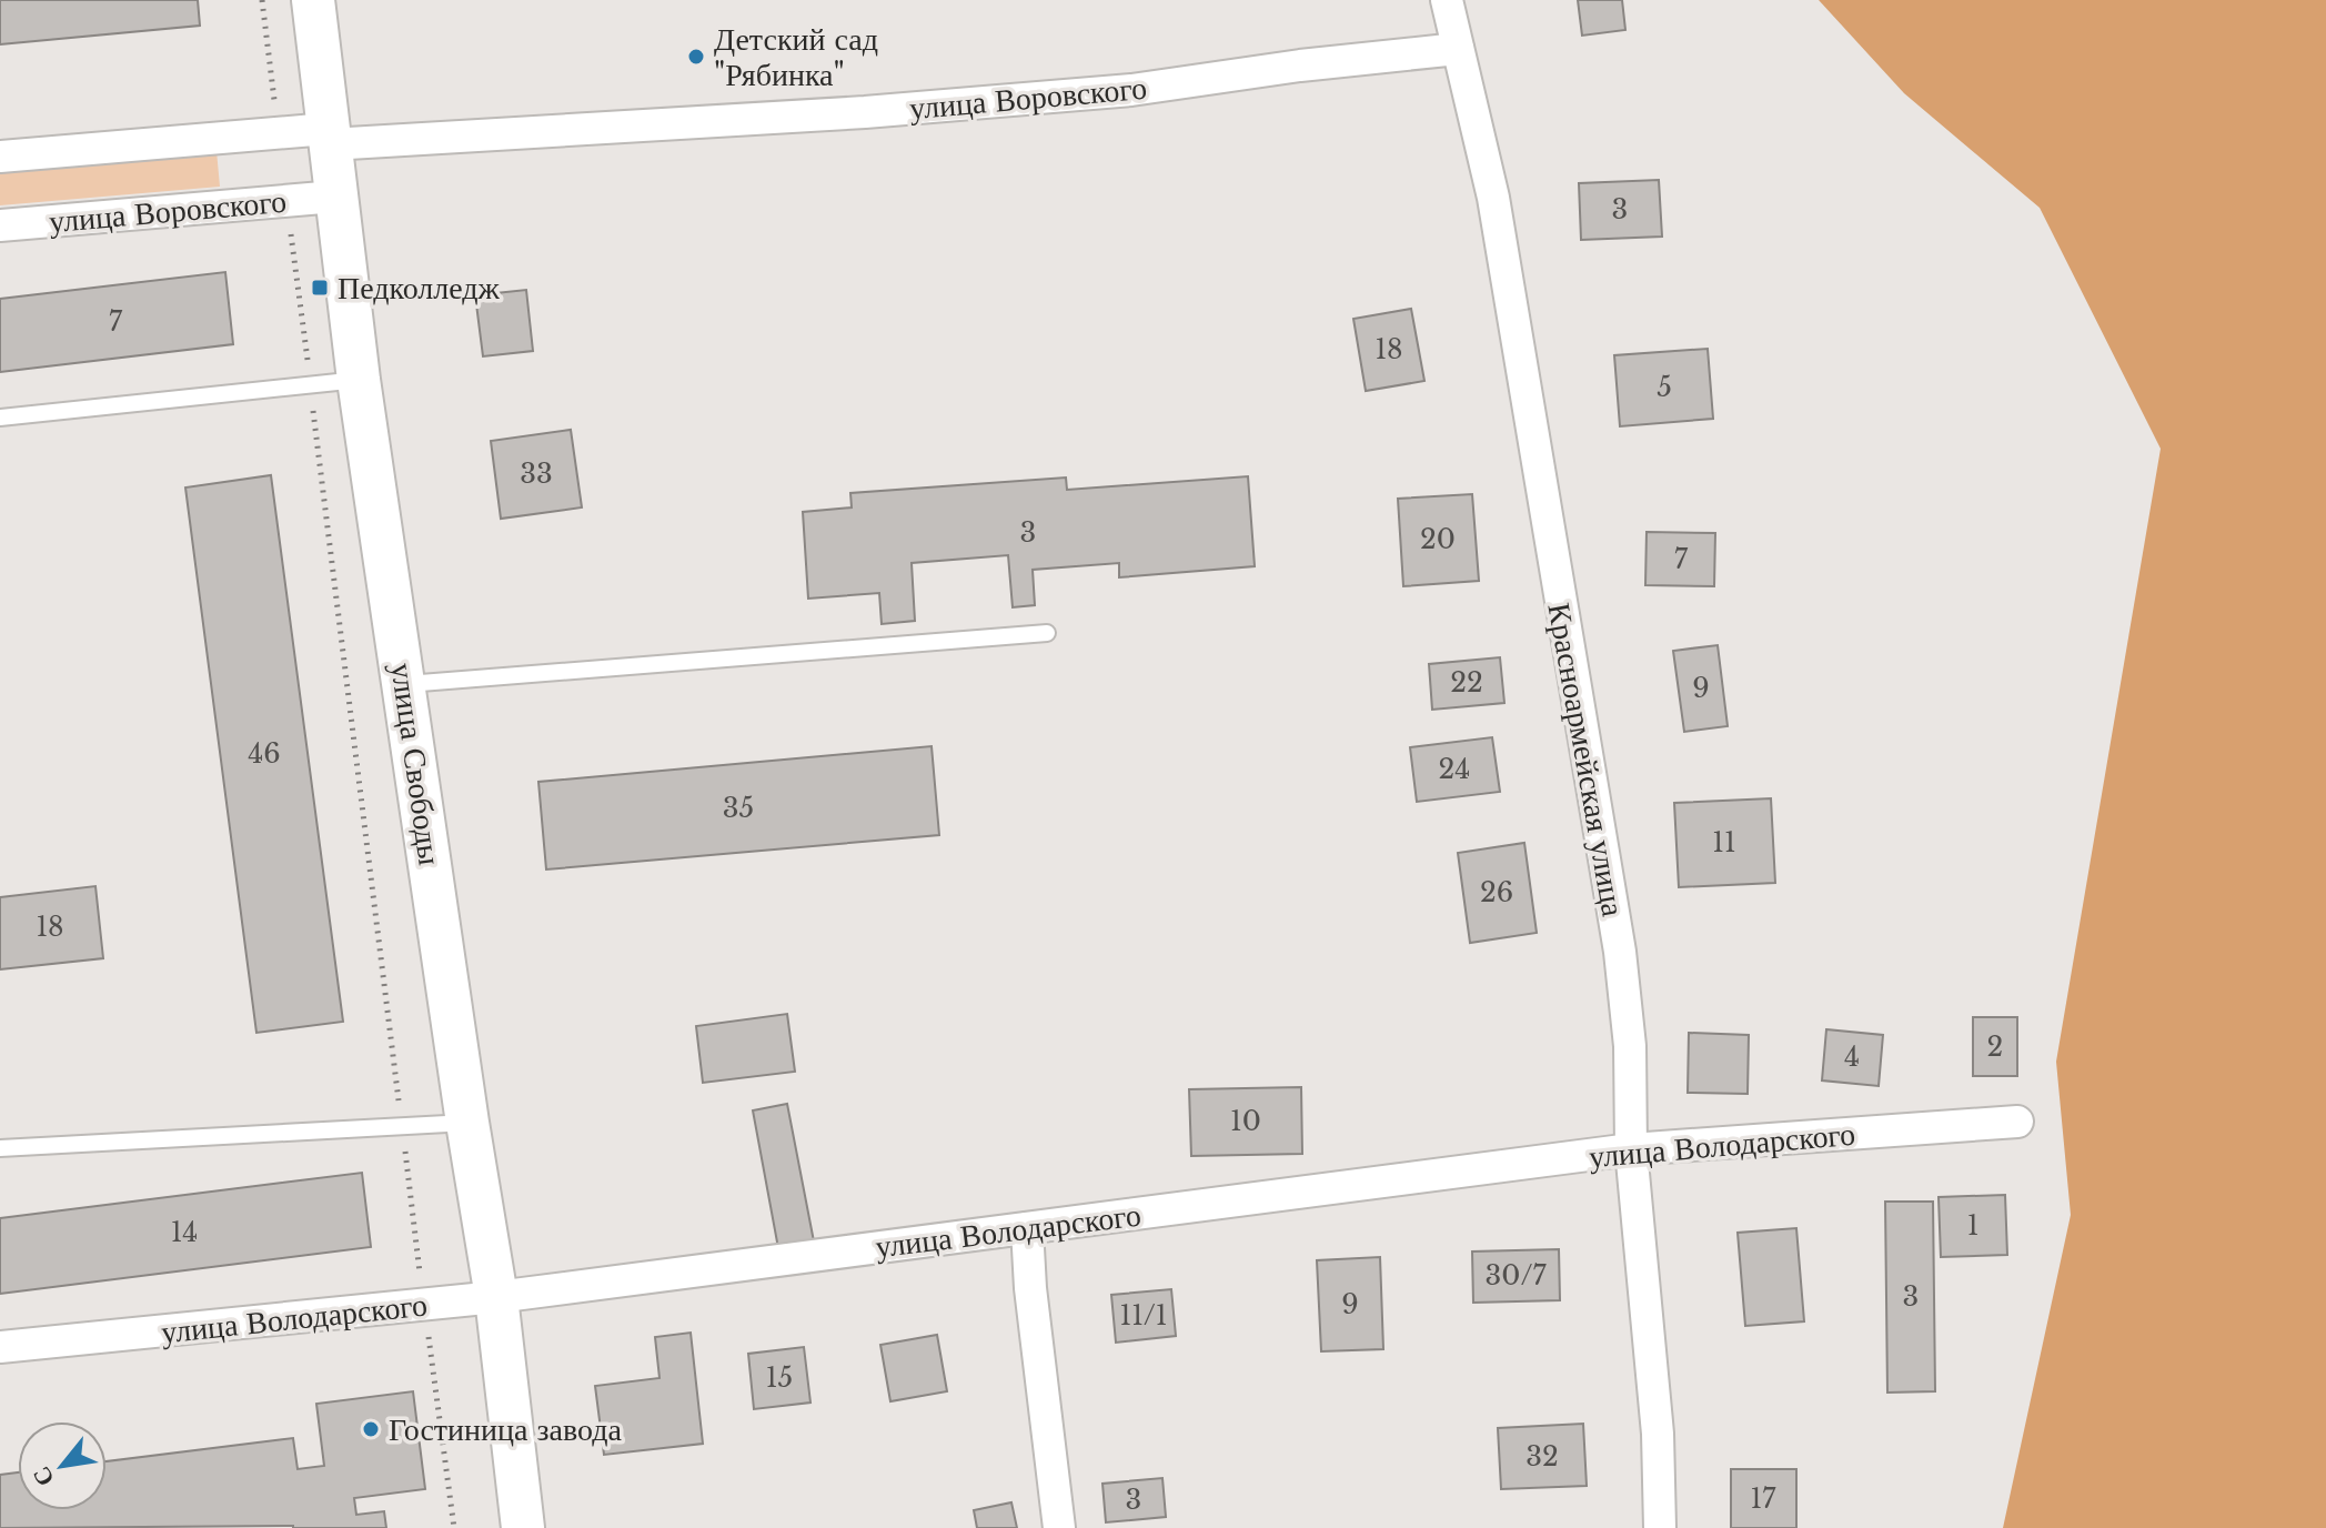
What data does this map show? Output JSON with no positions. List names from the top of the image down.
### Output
{
  "streets": {
    "street": [
      "улица Воровского",
      "Красноармейская улица",
      "улица Свободы",
      "улица Володарского"
    ]
  },
  "crossings": [
    ["улица Воровского", "Красноармейская улица"],
    ["улица Воровского", "улица Свободы"],
    ["Красноармейская улица", "улица Володарского"],
    ["улица Свободы", "улица Володарского"]
  ],
  "places": {
    "other": ["Детский сад \"Рябинка\"", "Гостиница завода"],
    "transit": ["Педколледж"]
  },
  "house_numbers": [
    "3",
    "7",
    "18",
    "5",
    "33",
    "3",
    "20",
    "7",
    "22",
    "9",
    "46",
    "24",
    "35",
    "11",
    "26",
    "18",
    "2",
    "4",
    "10",
    "1",
    "14",
    "30/7",
    "3",
    "9",
    "11/1",
    "15",
    "32",
    "17",
    "3"
  ],
  "north": "bottom left"
}
